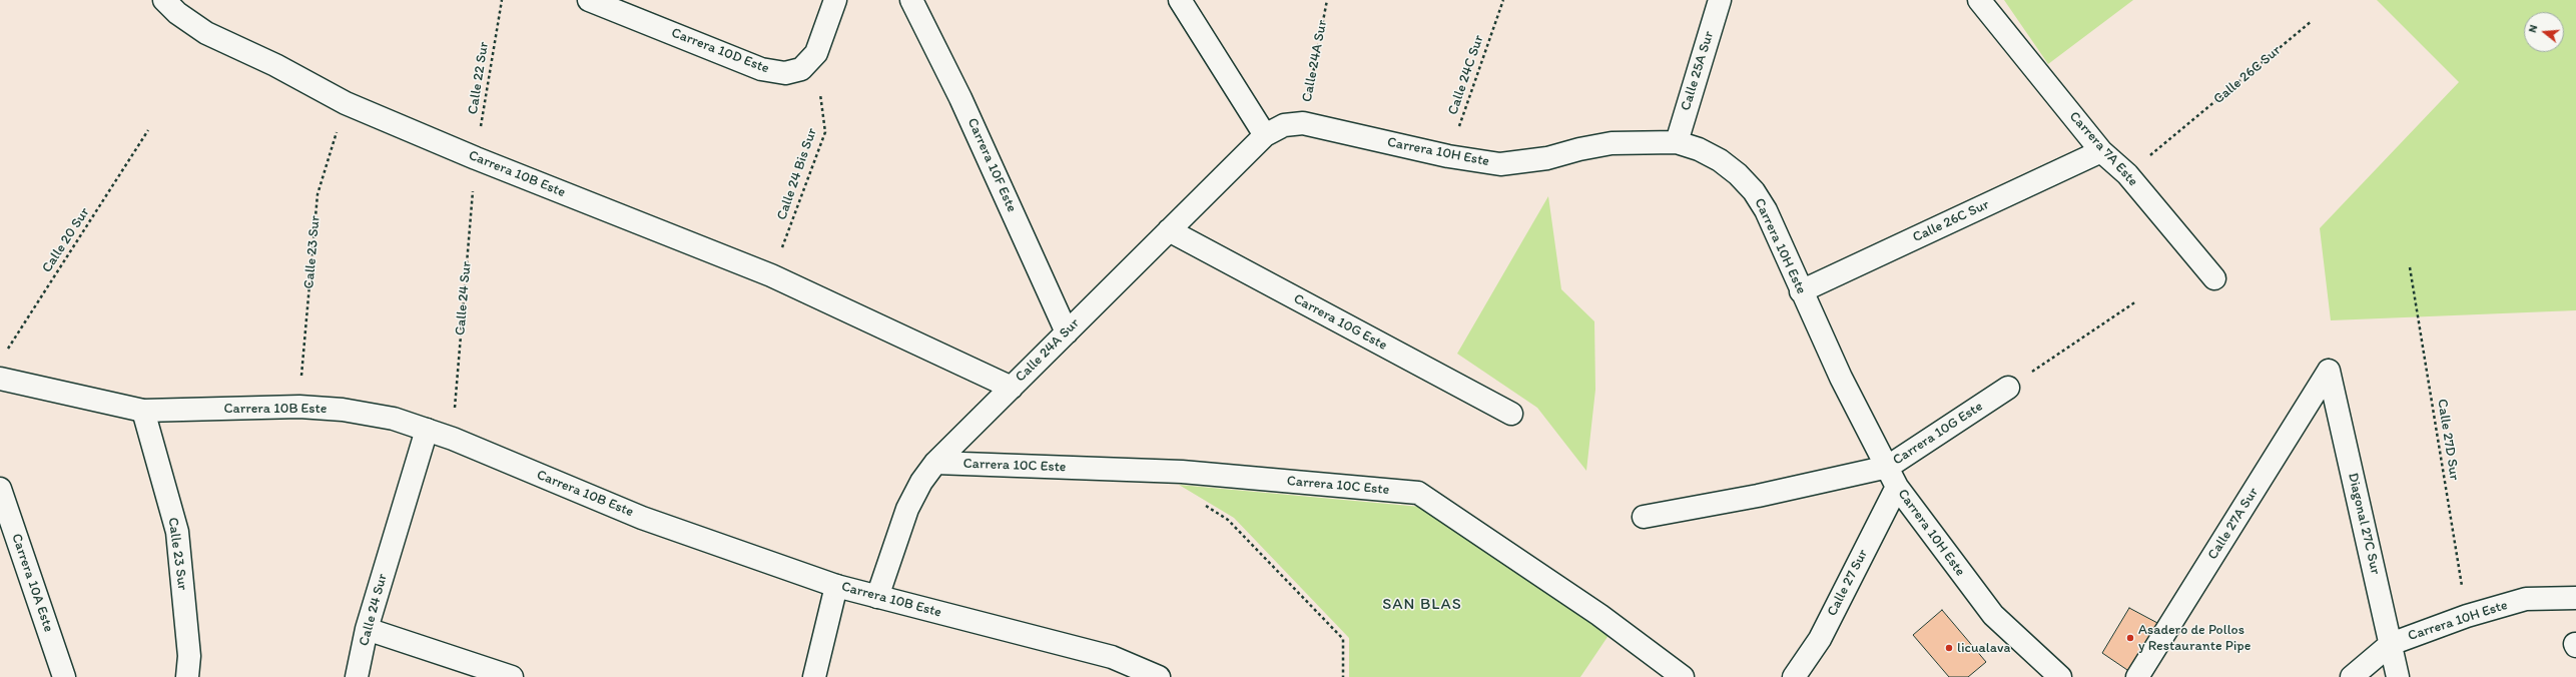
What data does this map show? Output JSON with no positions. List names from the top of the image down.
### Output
{
  "streets": {
    "street": [
      "Carrera 10D Este",
      "Calle 24A Sur",
      "Calle 25A Sur",
      "Calle 26C Sur",
      "Carrera 7A Este",
      "Carrera 10H Este",
      "Carrera 10F Este",
      "Carrera 10B Este",
      "Calle 23 Sur",
      "Calle 24 Sur",
      "Carrera 10G Este",
      "Carrera 10C Este",
      "Calle 27A Sur",
      "Diagonal 27C Sur",
      "Carrera 10A Este",
      "Calle 27 Sur"
    ],
    "path": [
      "Calle 24C Sur",
      "Calle 22 Sur",
      "Calle 24 Bis Sur",
      "Calle 20 Sur",
      "Calle 27D Sur"
    ]
  },
  "crossings": [
    ["Carrera 10D Este", "Calle 24 Bis Sur"],
    ["Calle 24A Sur", "Carrera 10H Este"],
    ["Calle 24A Sur", "Carrera 10F Este"],
    ["Calle 24A Sur", "Carrera 10B Este"],
    ["Calle 24A Sur", "Carrera 10G Este"],
    ["Calle 24A Sur", "Carrera 10C Este"],
    ["Calle 25A Sur", "Carrera 10H Este"],
    ["Calle 24C Sur", "Carrera 10H Este"],
    ["Calle 26C Sur", "Carrera 7A Este"],
    ["Calle 26C Sur", "Carrera 10H Este"],
    ["Calle 22 Sur", "Carrera 10B Este"],
    ["Calle 22 Sur", "Calle 24 Sur"],
    ["Carrera 10H Este", "Carrera 10G Este"],
    ["Carrera 10H Este", "Calle 27D Sur"],
    ["Carrera 10H Este", "Diagonal 27C Sur"],
    ["Carrera 10H Este", "Calle 27 Sur"],
    ["Carrera 10B Este", "Calle 24 Bis Sur"],
    ["Carrera 10B Este", "Calle 23 Sur"],
    ["Carrera 10B Este", "Calle 24 Sur"],
    ["Calle 27A Sur", "Diagonal 27C Sur"]
  ],
  "districts": ["SAN BLAS"],
  "places": ["Asadero de Pollos y Restaurante Pipe", "licualava"],
  "north": "left"
}
